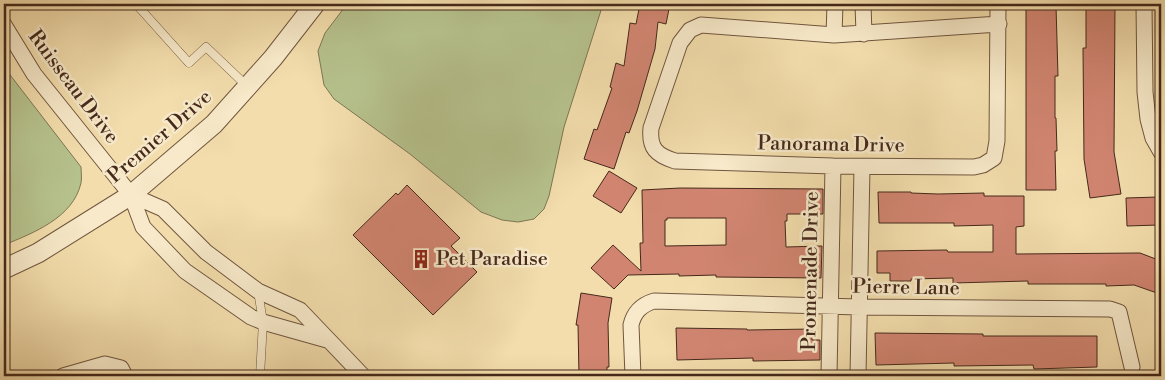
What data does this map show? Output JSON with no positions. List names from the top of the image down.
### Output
{
  "streets": {
    "street": [
      "Ruisseau Drive",
      "Premier Drive",
      "Panorama Drive",
      "Promenade Drive",
      "Pierre Lane"
    ]
  },
  "crossings": [
    ["Ruisseau Drive", "Premier Drive"],
    ["Panorama Drive", "Promenade Drive"],
    ["Promenade Drive", "Pierre Lane"]
  ],
  "places": {
    "building": ["Pet Paradise"]
  }
}
